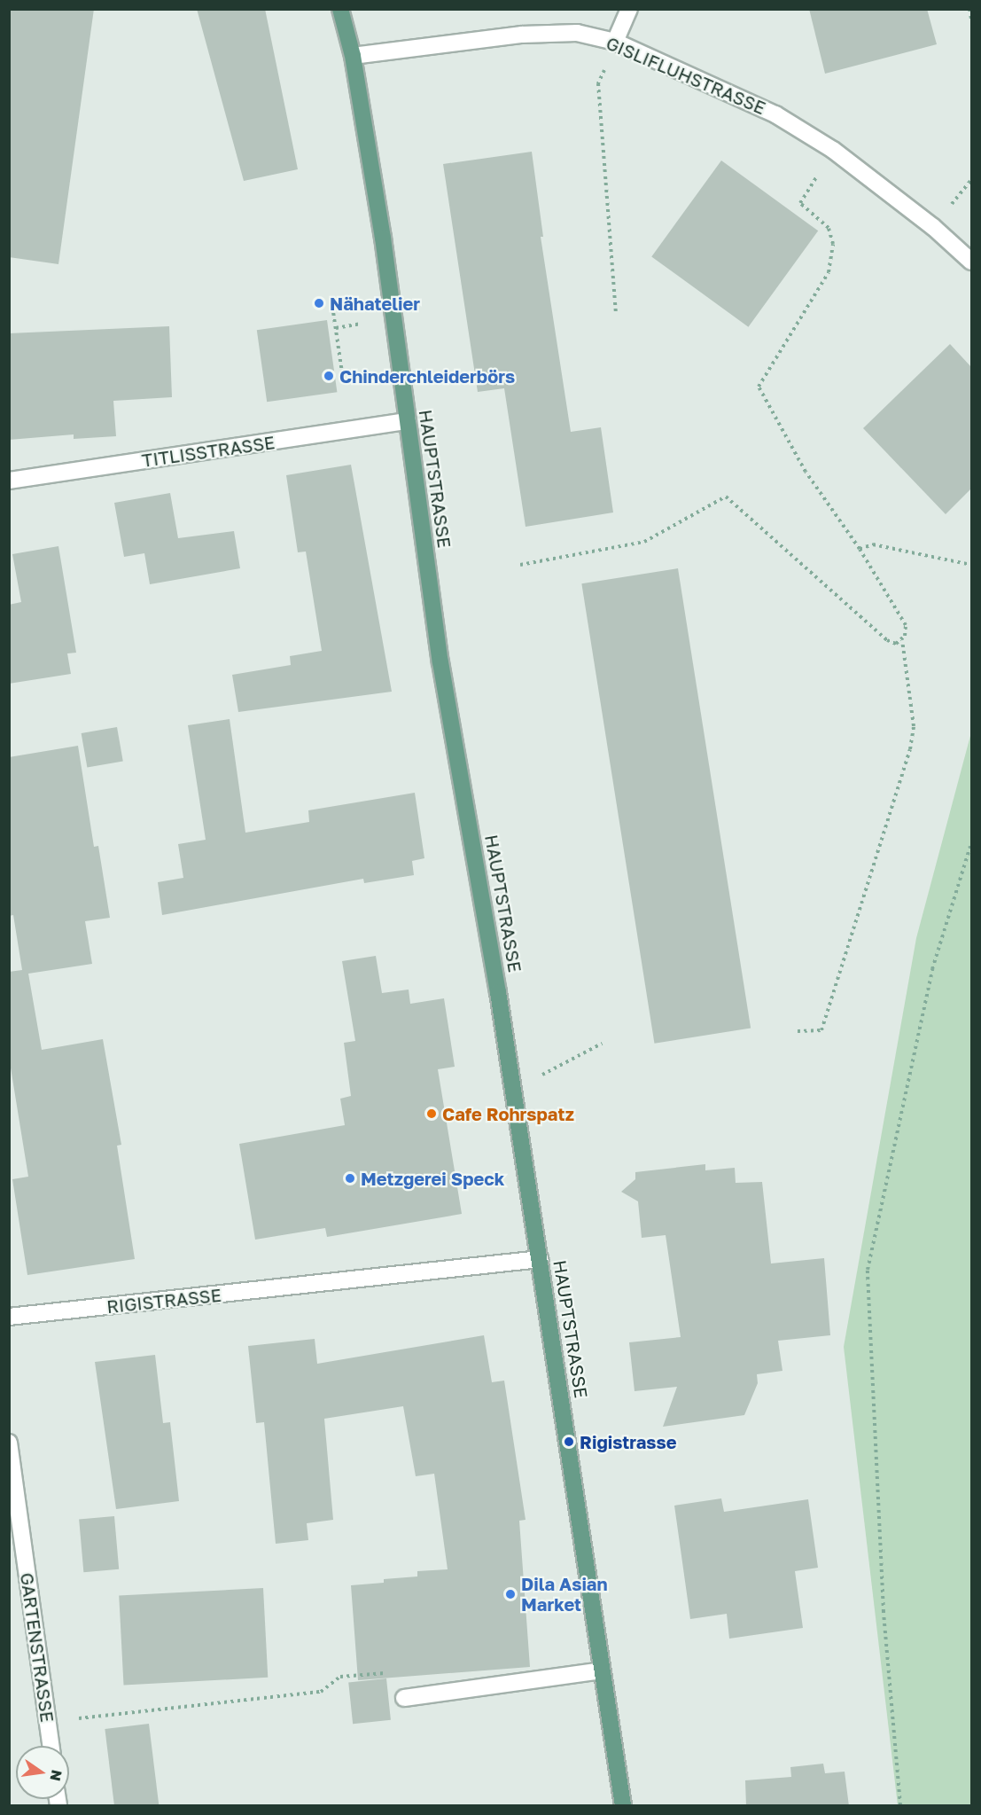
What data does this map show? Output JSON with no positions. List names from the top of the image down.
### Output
{
  "streets": {
    "main road": ["HAUPTSTRASSE"],
    "street": [
      "GISLIFLUHSTRASSE",
      "TITLISSTRASSE",
      "RIGISTRASSE",
      "GARTENSTRASSE"
    ]
  },
  "crossings": [
    ["GISLIFLUHSTRASSE", "HAUPTSTRASSE"],
    ["TITLISSTRASSE", "HAUPTSTRASSE"],
    ["HAUPTSTRASSE", "RIGISTRASSE"]
  ],
  "places": [
    "Nähatelier",
    "Chinderchleiderbörs",
    "Cafe Rohrspatz",
    "Metzgerei Speck",
    "Rigistrasse",
    "Dila Asian Market"
  ],
  "north": "right"
}
